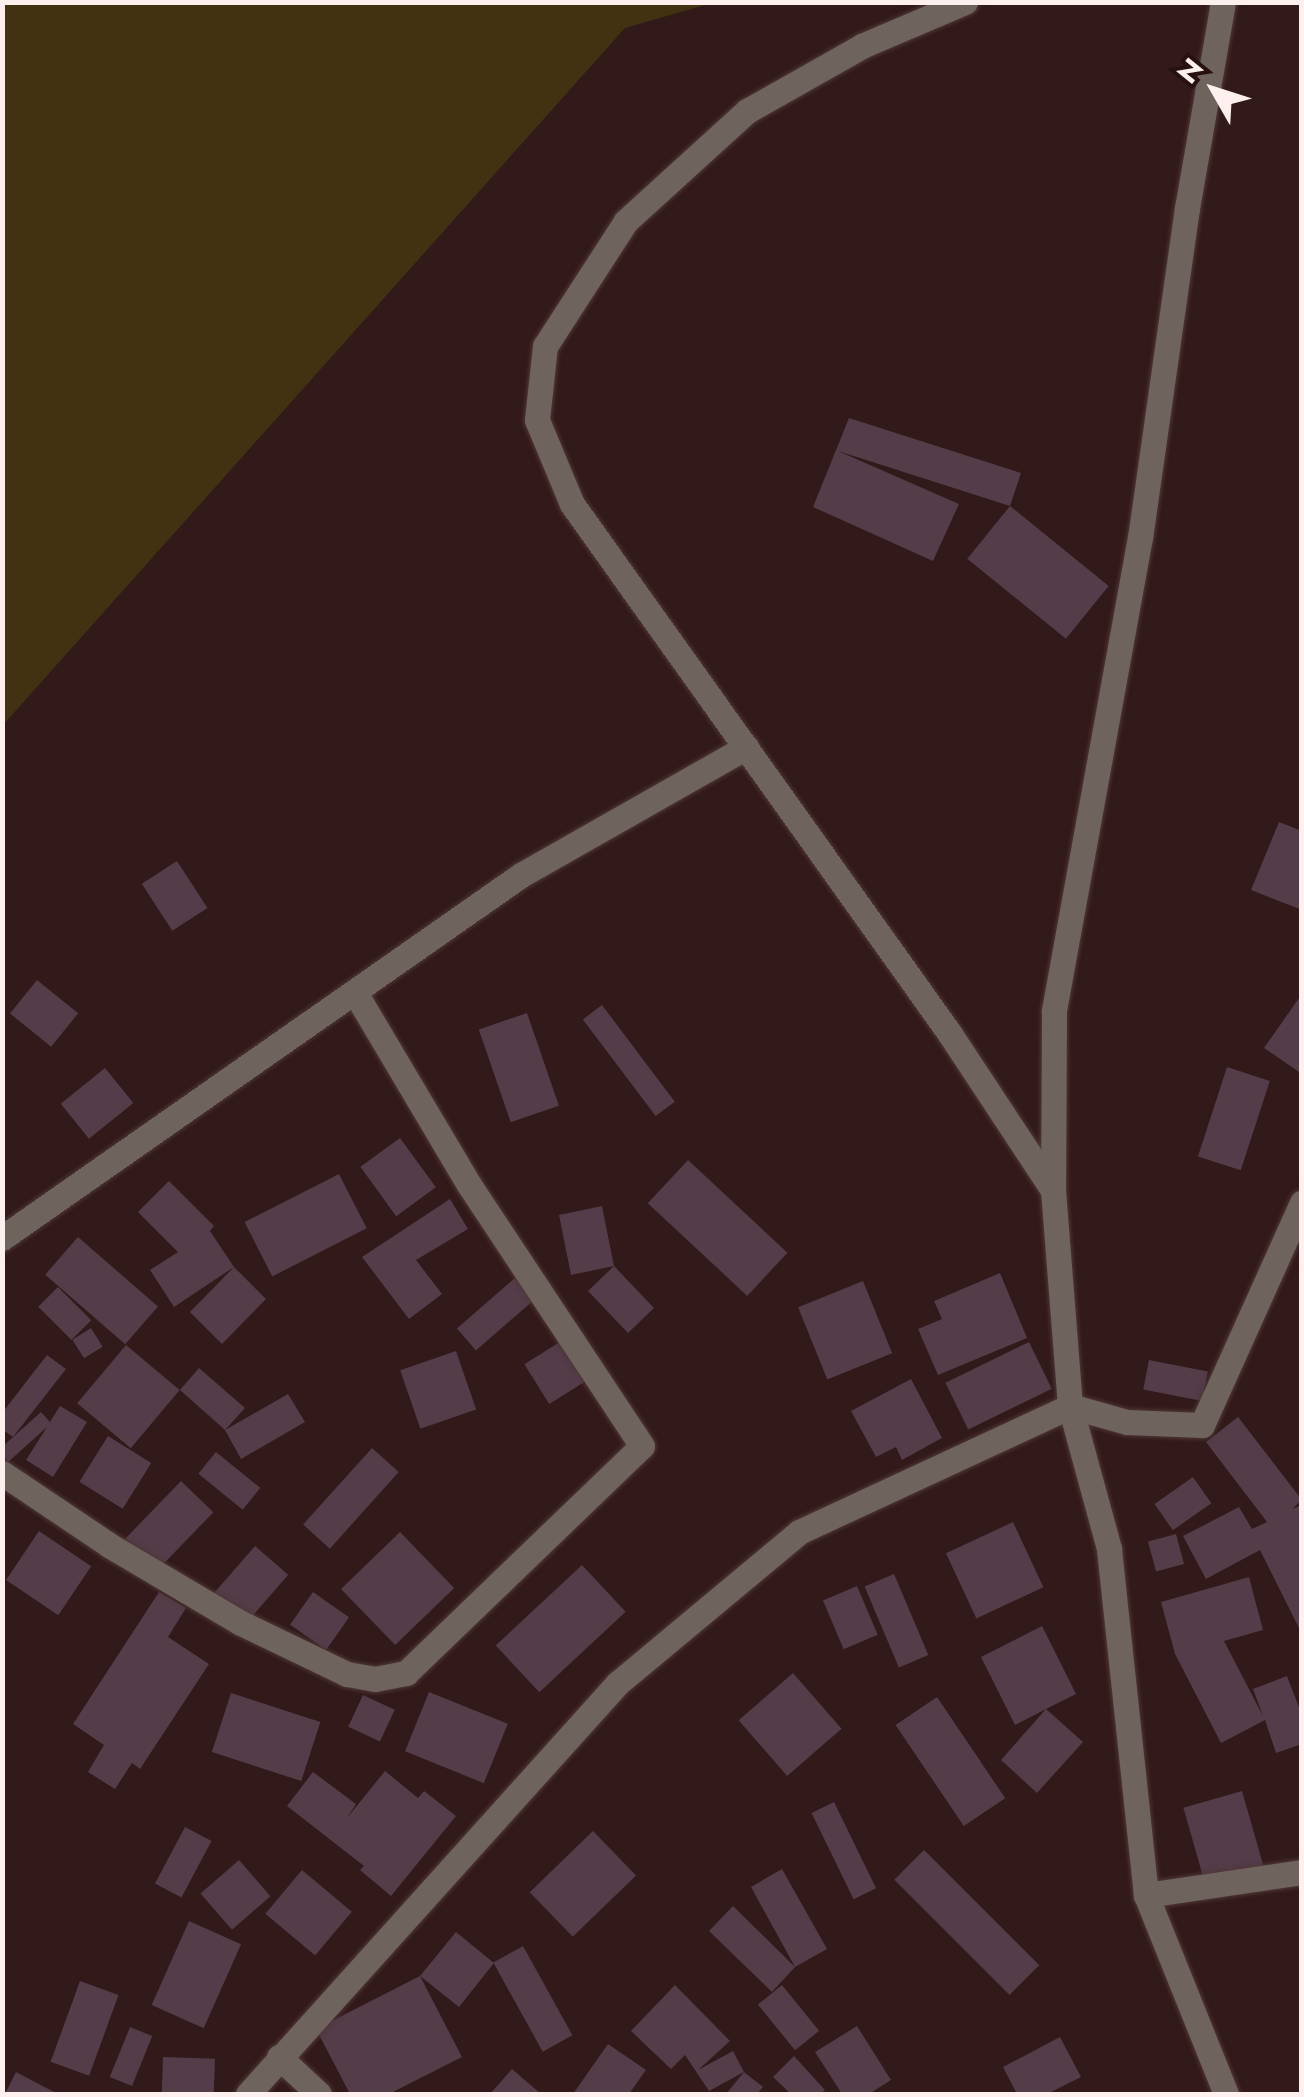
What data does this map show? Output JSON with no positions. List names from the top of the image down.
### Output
{
  "north": "top left"
}
